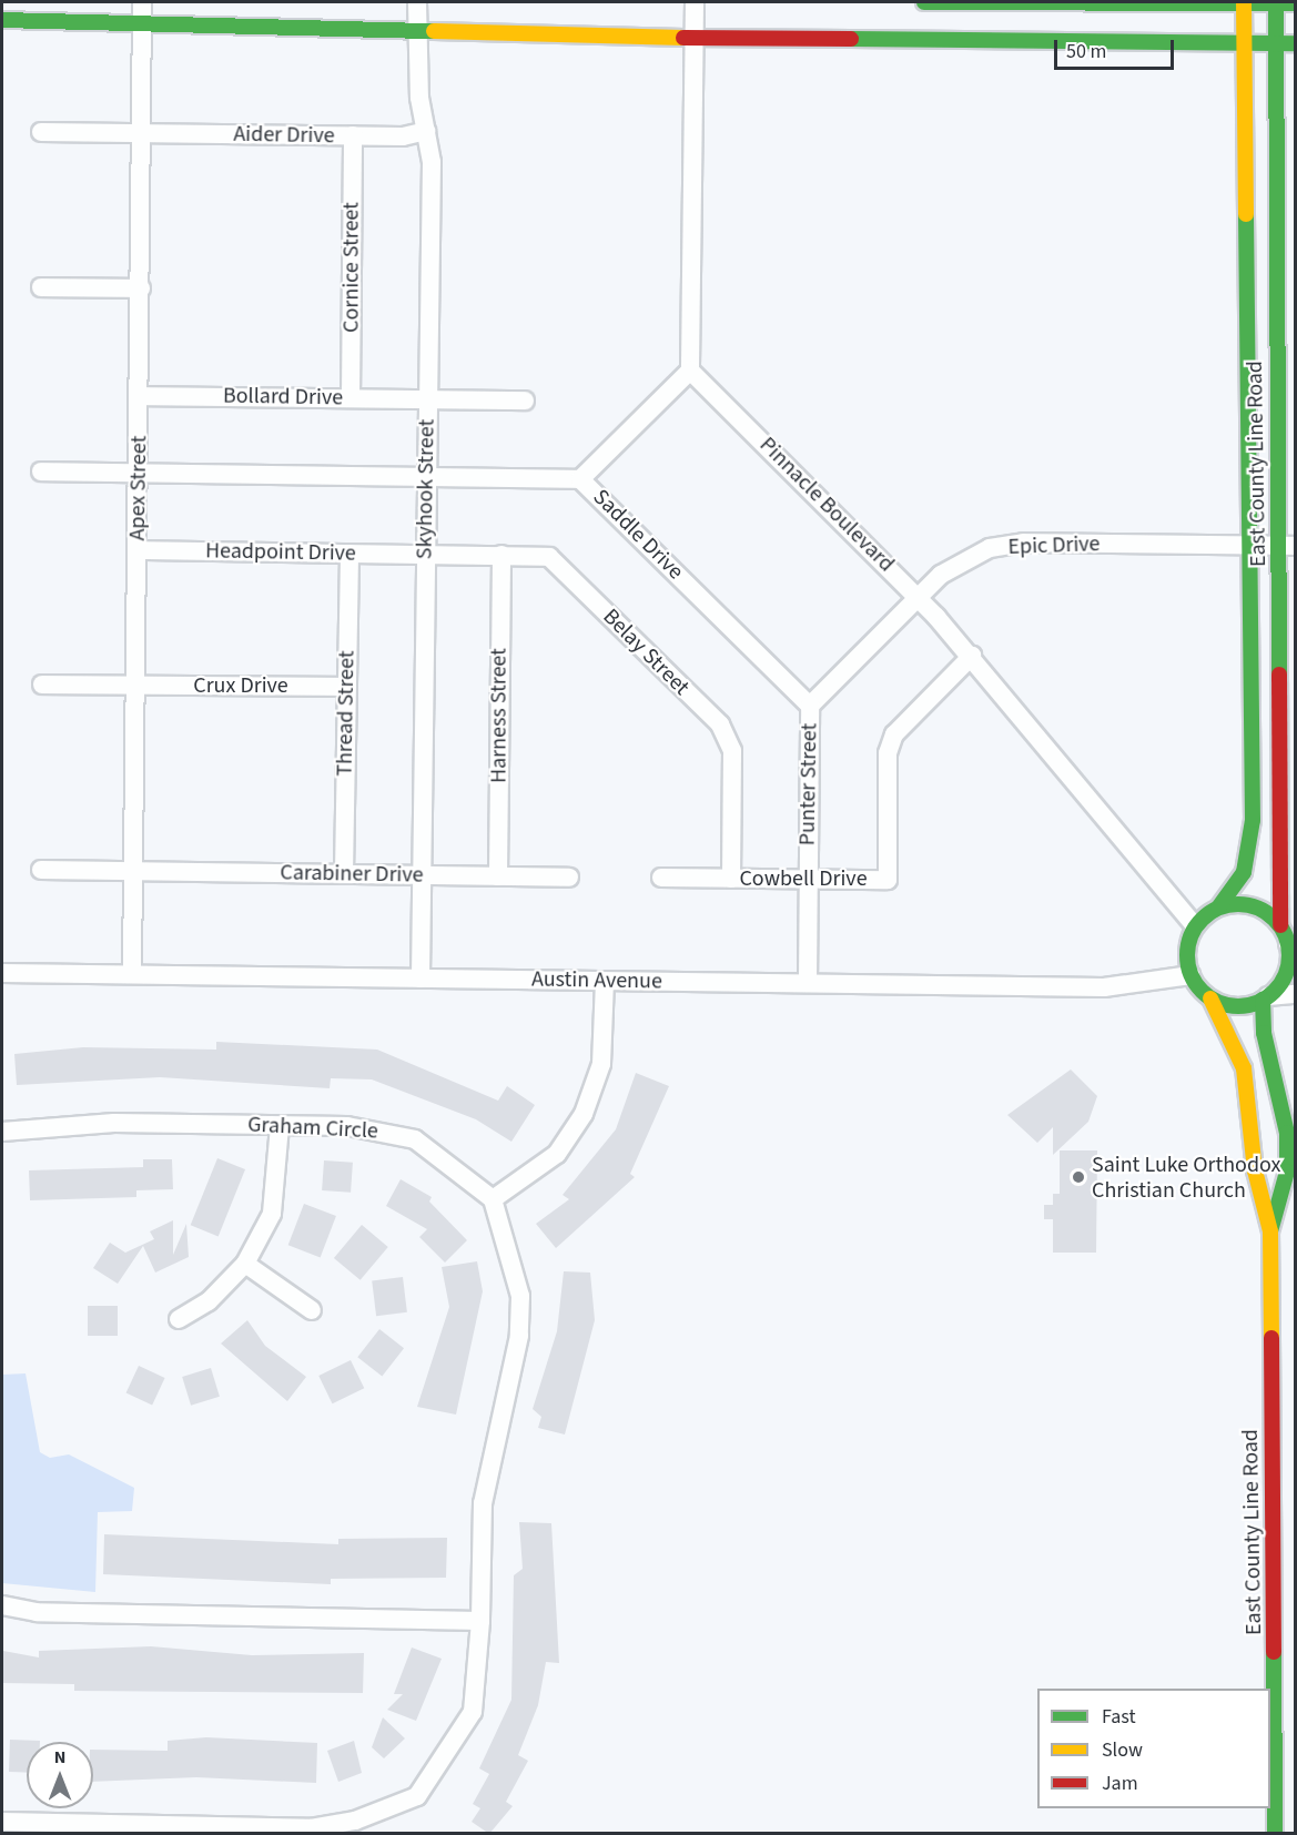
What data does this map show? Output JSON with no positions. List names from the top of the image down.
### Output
{
  "streets": {
    "main road": ["East County Line Road"],
    "street": [
      "Aider Drive",
      "Cornice Street",
      "Bollard Drive",
      "Apex Street",
      "Skyhook Street",
      "Pinnacle Boulevard",
      "Saddle Drive",
      "Epic Drive",
      "Headpoint Drive",
      "Belay Street",
      "Crux Drive",
      "Thread Street",
      "Harness Street",
      "Punter Street",
      "Carabiner Drive",
      "Cowbell Drive",
      "Austin Avenue",
      "Graham Circle"
    ]
  },
  "crossings": [
    ["Aider Drive", "Cornice Street"],
    ["Aider Drive", "Apex Street"],
    ["Aider Drive", "Skyhook Street"],
    ["Cornice Street", "Bollard Drive"],
    ["Bollard Drive", "Apex Street"],
    ["Bollard Drive", "Skyhook Street"],
    ["East County Line Road", "Pinnacle Boulevard"],
    ["East County Line Road", "Epic Drive"],
    ["East County Line Road", "Austin Avenue"],
    ["Apex Street", "Saddle Drive"],
    ["Apex Street", "Headpoint Drive"],
    ["Apex Street", "Crux Drive"],
    ["Apex Street", "Carabiner Drive"],
    ["Apex Street", "Austin Avenue"],
    ["Skyhook Street", "Saddle Drive"],
    ["Skyhook Street", "Headpoint Drive"],
    ["Skyhook Street", "Belay Street"],
    ["Skyhook Street", "Carabiner Drive"],
    ["Skyhook Street", "Austin Avenue"],
    ["Pinnacle Boulevard", "Epic Drive"],
    ["Pinnacle Boulevard", "Cowbell Drive"],
    ["Pinnacle Boulevard", "Austin Avenue"],
    ["Saddle Drive", "Epic Drive"],
    ["Saddle Drive", "Punter Street"],
    ["Epic Drive", "Punter Street"],
    ["Headpoint Drive", "Belay Street"],
    ["Headpoint Drive", "Thread Street"],
    ["Belay Street", "Harness Street"],
    ["Belay Street", "Cowbell Drive"],
    ["Crux Drive", "Thread Street"],
    ["Thread Street", "Carabiner Drive"],
    ["Harness Street", "Carabiner Drive"],
    ["Punter Street", "Cowbell Drive"],
    ["Punter Street", "Austin Avenue"]
  ],
  "places": ["Saint Luke Orthodox Christian Church"],
  "legend": ["Fast", "Slow", "Jam"],
  "scale_bar": "50 m",
  "north": "top"
}
